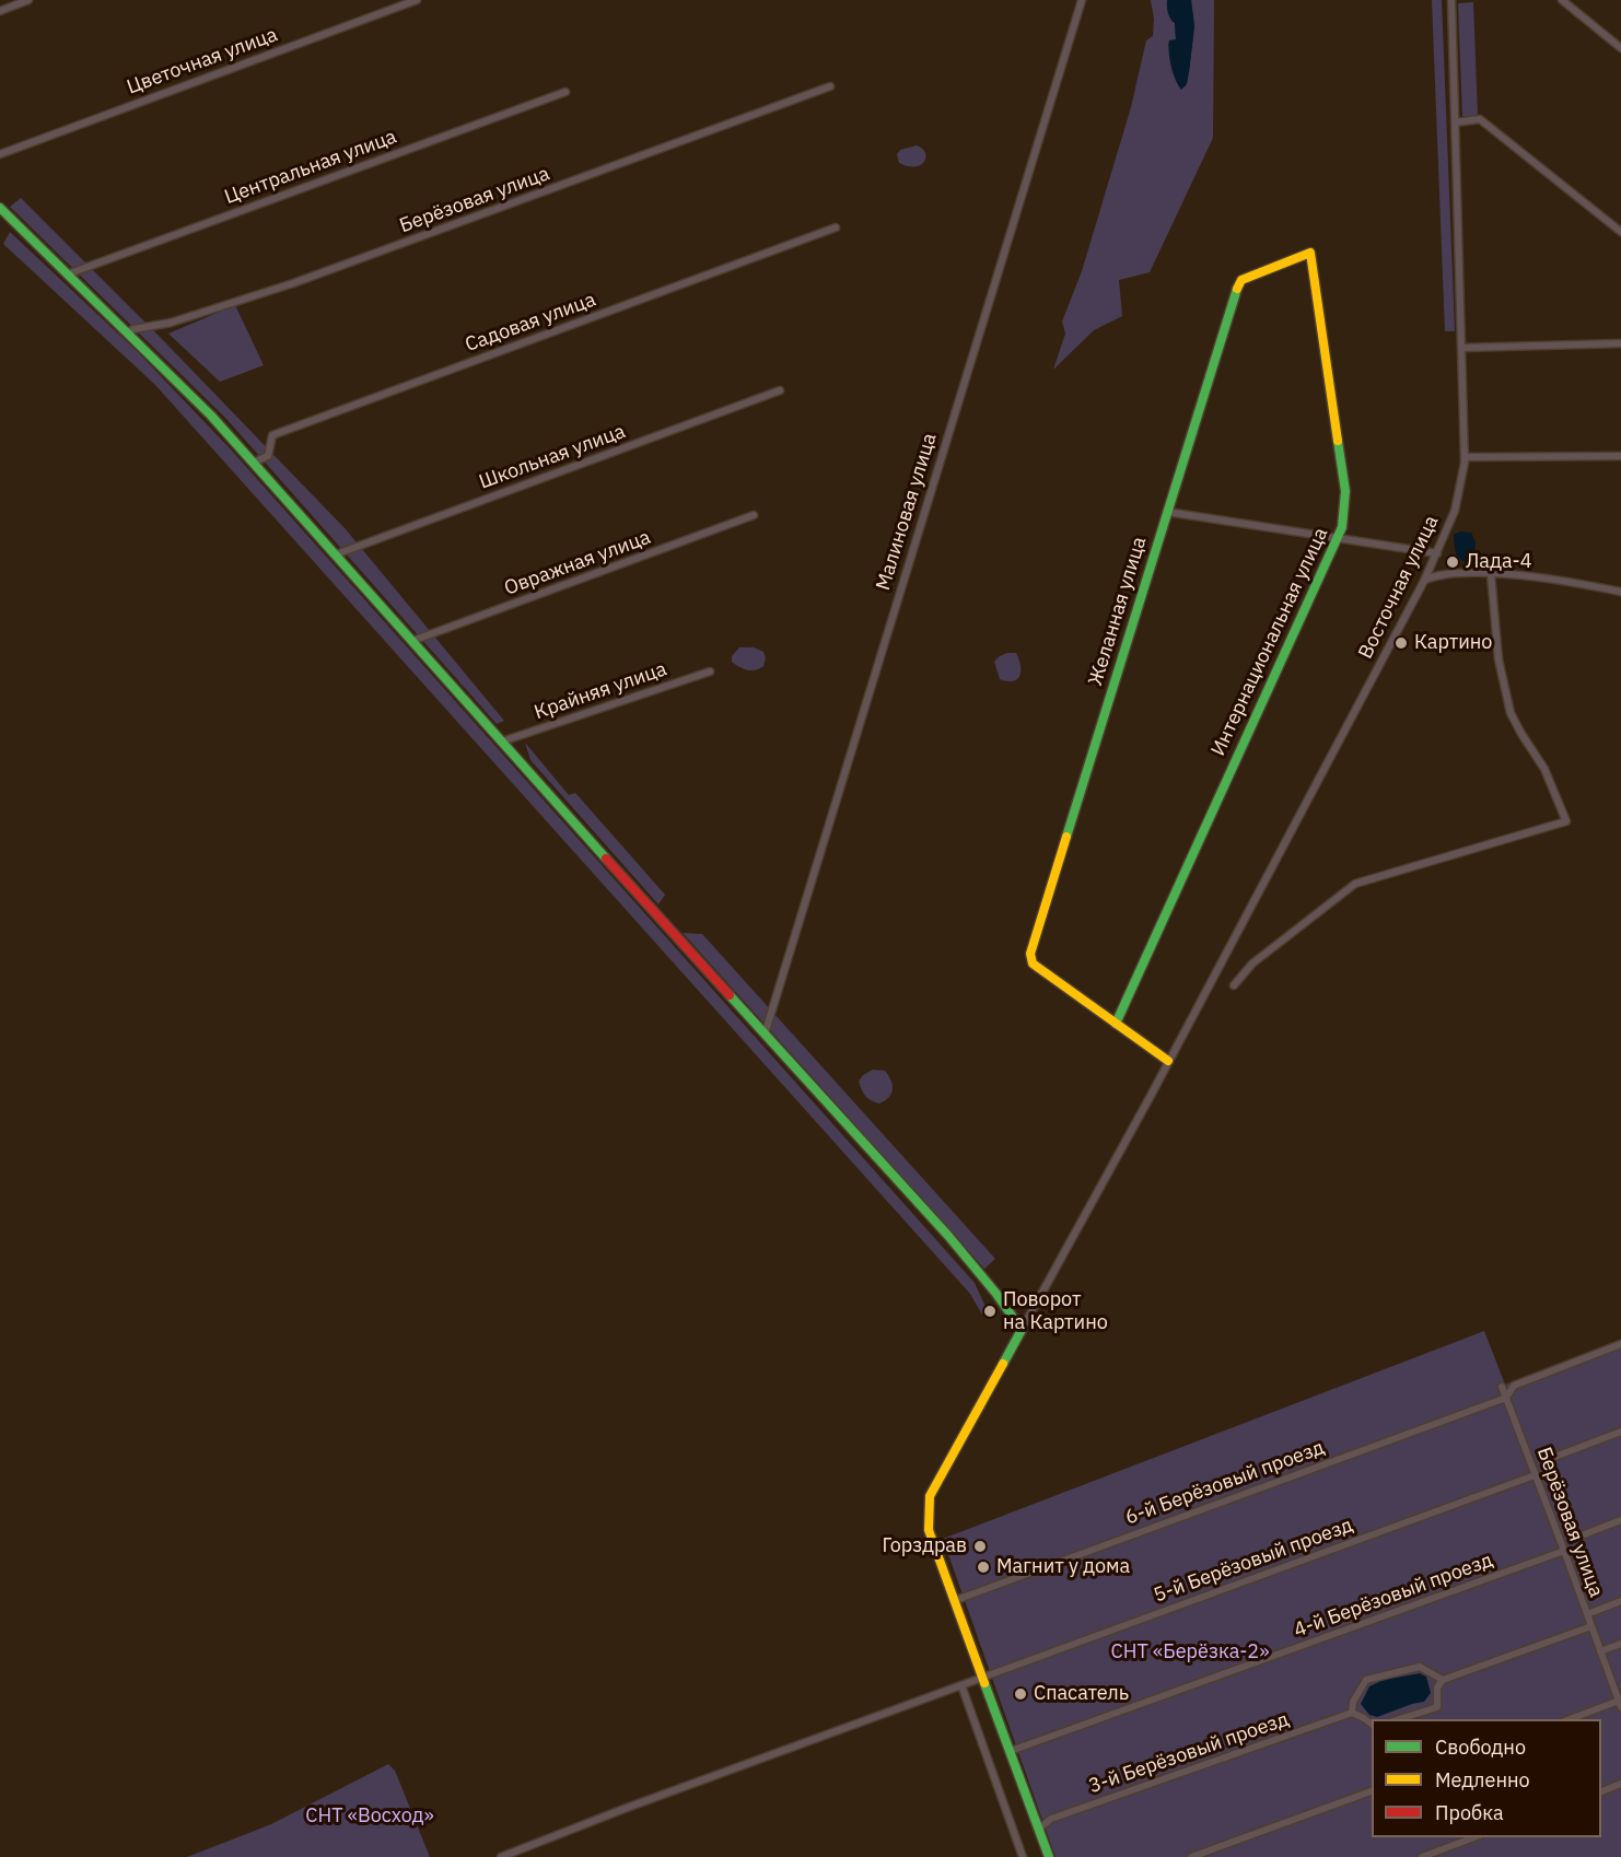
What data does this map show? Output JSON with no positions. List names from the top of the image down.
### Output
{
  "streets": {
    "street": [
      "Цветочная улица",
      "Центральная улица",
      "Берёзовая улица",
      "Садовая улица",
      "Школьная улица",
      "Малиновая улица",
      "Овражная улица",
      "Восточная улица",
      "Желанная улица",
      "Интернациональная улица",
      "Крайняя улица",
      "6-й Берёзовый проезд",
      "5-й Берёзовый проезд",
      "4-й Берёзовый проезд",
      "3-й Берёзовый проезд"
    ]
  },
  "crossings": [
    ["Берёзовая улица", "6-й Берёзовый проезд"],
    ["Берёзовая улица", "5-й Берёзовый проезд"],
    ["Берёзовая улица", "4-й Берёзовый проезд"],
    ["Желанная улица", "Интернациональная улица"]
  ],
  "parks": ["СНТ «Берёзка-2»", "СНТ «Восход»"],
  "places": [
    "Лада-4",
    "Картино",
    "Поворот на Картино",
    "Горздрав",
    "Магнит у дома",
    "Спасатель"
  ],
  "legend": ["Свободно", "Медленно", "Пробка"]
}
